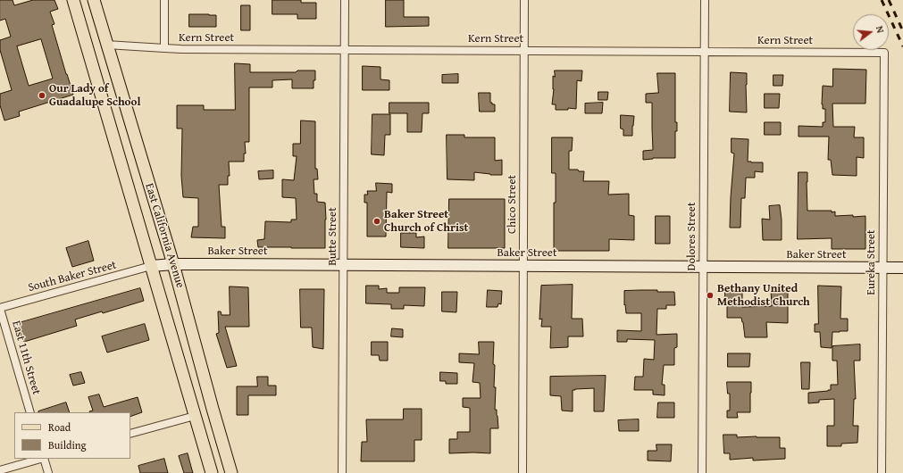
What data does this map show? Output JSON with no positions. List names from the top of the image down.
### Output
{
  "streets": {
    "main road": ["East California Avenue"],
    "street": [
      "Kern Street",
      "Chico Street",
      "Butte Street",
      "Dolores Street",
      "Baker Street",
      "Eureka Street",
      "South Baker Street",
      "East 11th Street"
    ]
  },
  "crossings": [
    ["Kern Street", "Chico Street"],
    ["Kern Street", "East California Avenue"],
    ["Kern Street", "Butte Street"],
    ["Kern Street", "Dolores Street"],
    ["Kern Street", "Eureka Street"],
    ["Chico Street", "Baker Street"],
    ["East California Avenue", "Baker Street"],
    ["East California Avenue", "South Baker Street"],
    ["Butte Street", "Baker Street"],
    ["Dolores Street", "Baker Street"],
    ["Baker Street", "Eureka Street"],
    ["Baker Street", "South Baker Street"],
    ["South Baker Street", "East 11th Street"]
  ],
  "places": ["Our Lady of Guadalupe School", "Baker Street Church of Christ", "Bethany United Methodist Church"],
  "legend": ["Road", "Building"],
  "north": "right"
}
